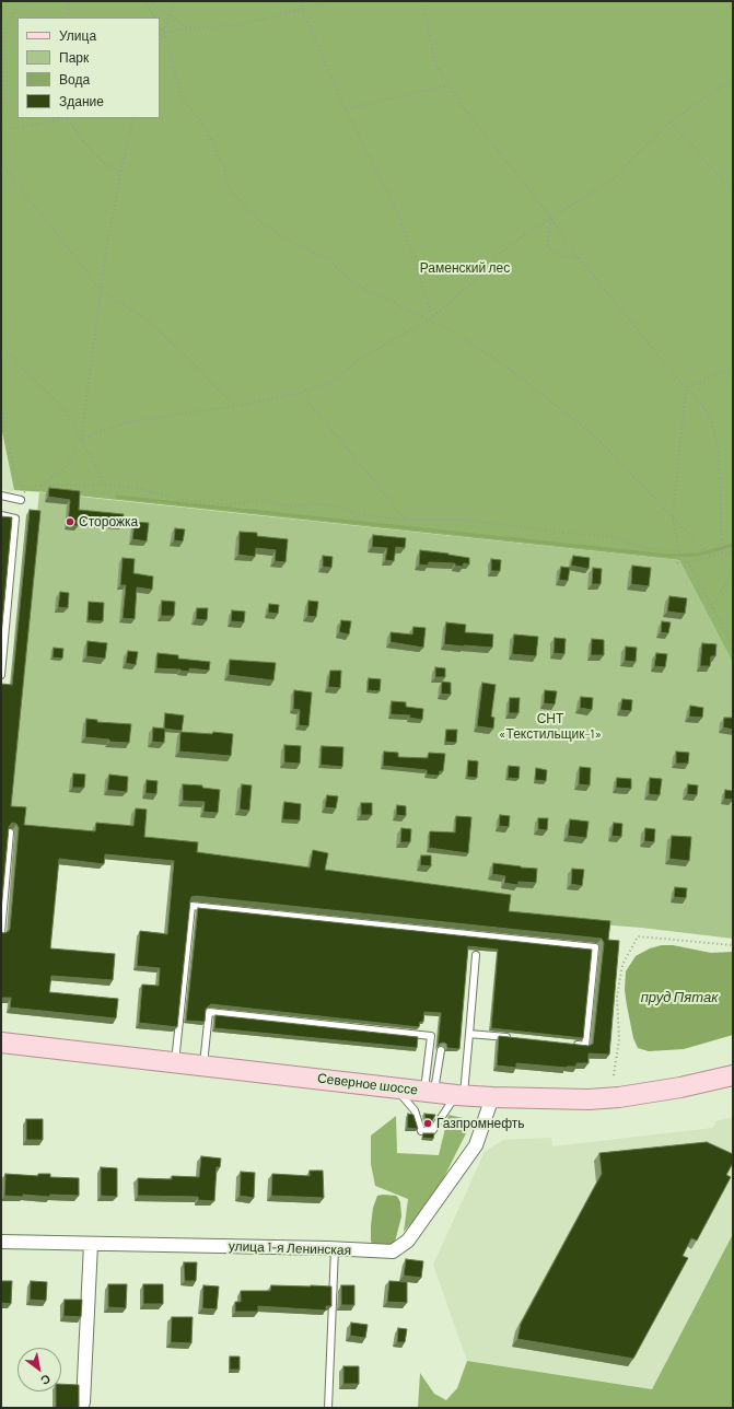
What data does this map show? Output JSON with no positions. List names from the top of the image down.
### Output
{
  "streets": {
    "main road": ["Северное шоссе"],
    "street": ["улица 1-я Ленинская"]
  },
  "crossings": [
    ["Северное шоссе", "улица 1-я Ленинская"]
  ],
  "water": ["пруд Пятак"],
  "parks": ["Раменский лес", "СНТ «Текстильщик-1»"],
  "places": ["Сторожка", "Газпромнефть"],
  "legend": [
    "Улица",
    "Парк",
    "Вода",
    "Здание"
  ],
  "north": "bottom right"
}
